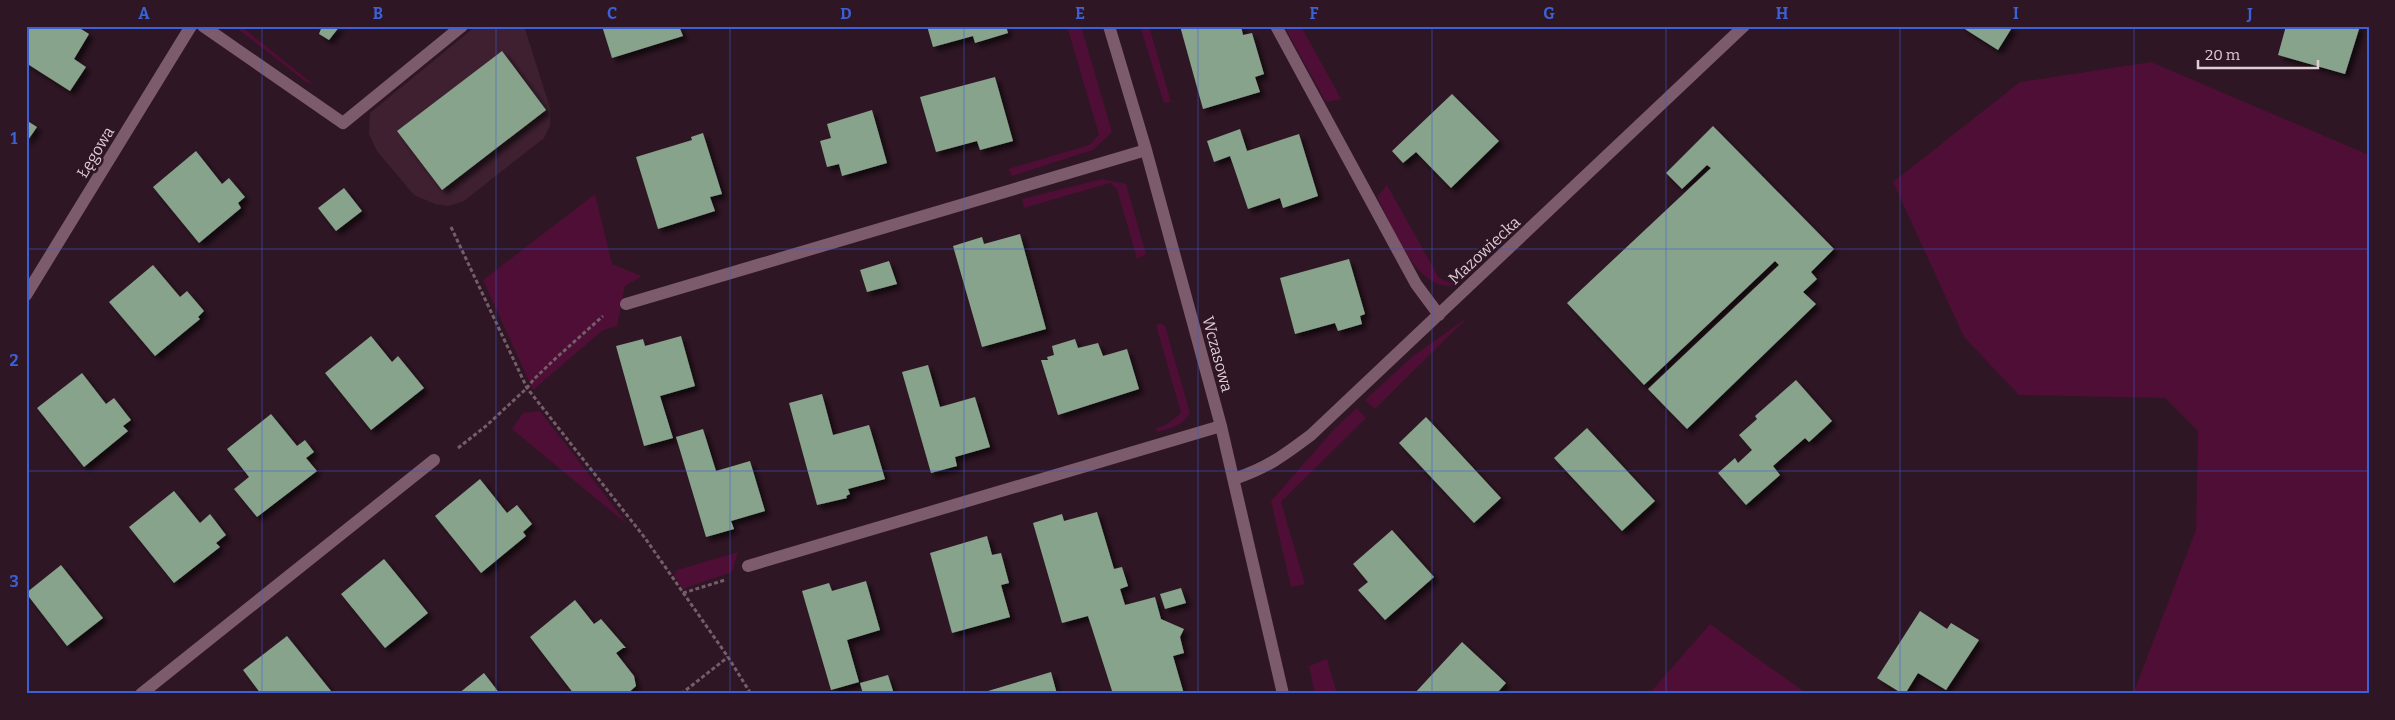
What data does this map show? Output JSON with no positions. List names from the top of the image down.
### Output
{
  "streets": {
    "street": ["Łęgowa", "Mazowiecka", "Wczasowa"]
  },
  "crossings": [
    ["Mazowiecka", "Wczasowa"]
  ],
  "scale_bar": "20 m",
  "grid": {
    "columns": [
      "A",
      "B",
      "C",
      "D",
      "E",
      "F",
      "G",
      "H",
      "I",
      "J"
    ],
    "rows": ["1", "2", "3"]
  }
}
